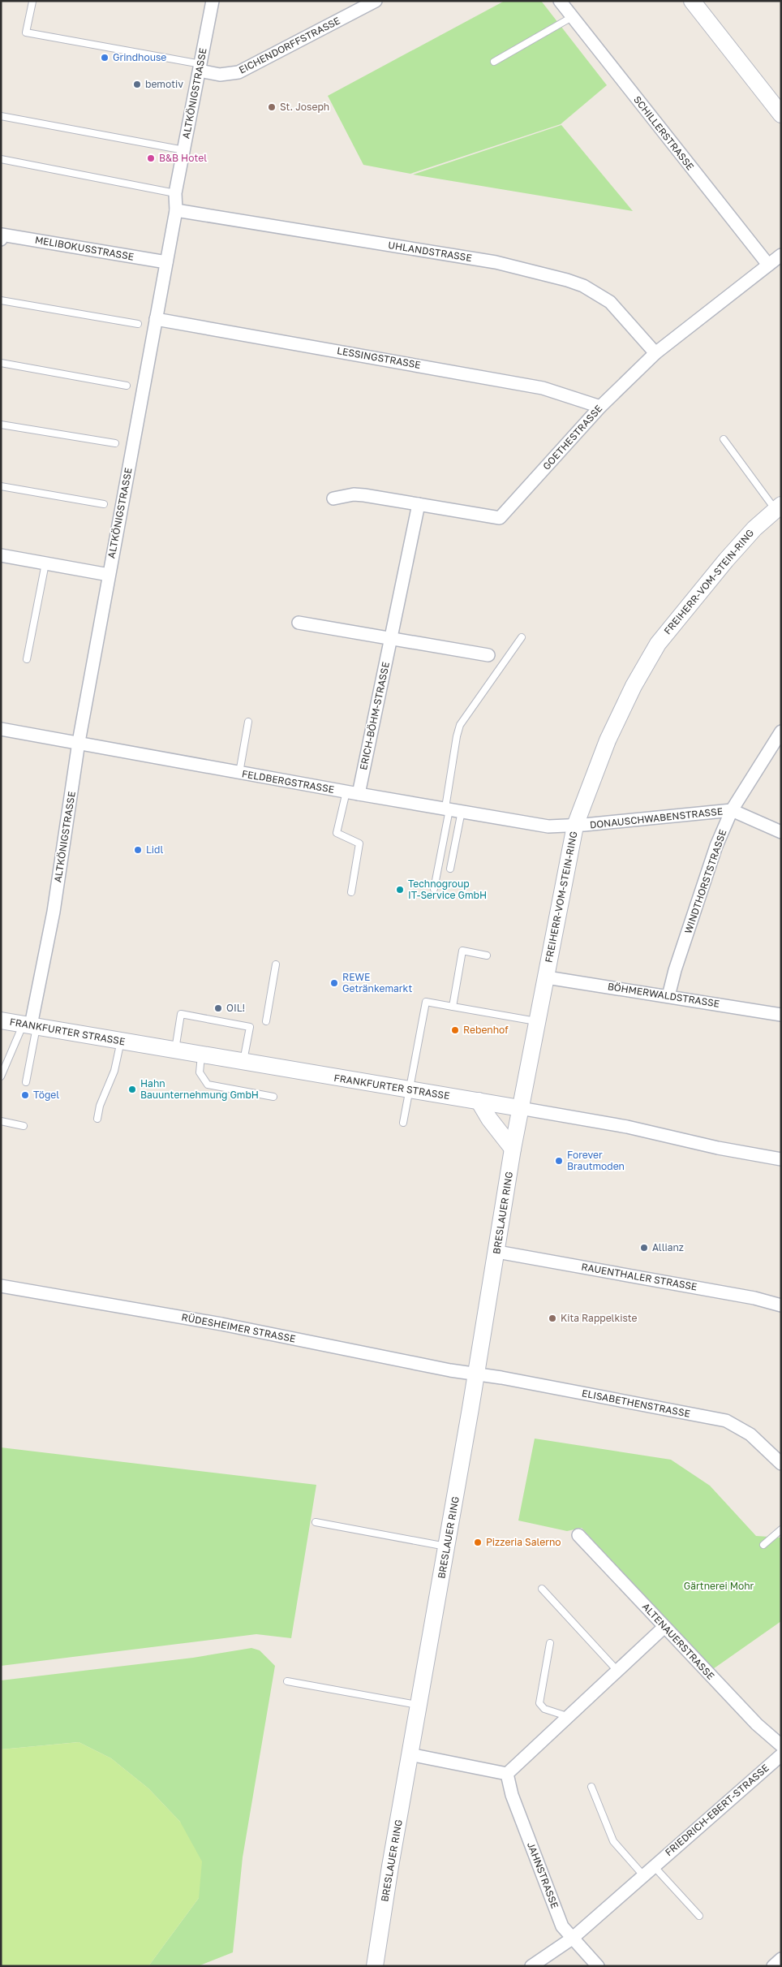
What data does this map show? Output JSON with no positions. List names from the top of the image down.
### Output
{
  "streets": {
    "main road": ["FREIHERR-VOM-STEIN-RING", "FRANKFURTER STRASSE", "BRESLAUER RING"],
    "street": [
      "EICHENDORFFSTRASSE",
      "ALTKÖNIGSTRASSE",
      "SCHILLERSTRASSE",
      "MELIBOKUSSTRASSE",
      "UHLANDSTRASSE",
      "LESSINGSTRASSE",
      "GOETHESTRASSE",
      "ERICH-BÖHM-STRASSE",
      "FELDBERGSTRASSE",
      "DONAUSCHWABENSTRASSE",
      "WINDTHORSTSTRASSE",
      "BÖHMERWALDSTRASSE",
      "RAUENTHALER STRASSE",
      "RÜDESHEIMER STRASSE",
      "ELISABETHENSTRASSE",
      "ALTENAUERSTRASSE",
      "FRIEDRICH-EBERT-STRASSE",
      "JAHNSTRASSE"
    ]
  },
  "crossings": [
    ["EICHENDORFFSTRASSE", "ALTKÖNIGSTRASSE"],
    ["ALTKÖNIGSTRASSE", "MELIBOKUSSTRASSE"],
    ["ALTKÖNIGSTRASSE", "UHLANDSTRASSE"],
    ["ALTKÖNIGSTRASSE", "LESSINGSTRASSE"],
    ["ALTKÖNIGSTRASSE", "FELDBERGSTRASSE"],
    ["ALTKÖNIGSTRASSE", "FRANKFURTER STRASSE"],
    ["SCHILLERSTRASSE", "GOETHESTRASSE"],
    ["UHLANDSTRASSE", "GOETHESTRASSE"],
    ["LESSINGSTRASSE", "GOETHESTRASSE"],
    ["GOETHESTRASSE", "ERICH-BÖHM-STRASSE"],
    ["FREIHERR-VOM-STEIN-RING", "FELDBERGSTRASSE"],
    ["FREIHERR-VOM-STEIN-RING", "DONAUSCHWABENSTRASSE"],
    ["FREIHERR-VOM-STEIN-RING", "BÖHMERWALDSTRASSE"],
    ["FREIHERR-VOM-STEIN-RING", "FRANKFURTER STRASSE"],
    ["FREIHERR-VOM-STEIN-RING", "BRESLAUER RING"],
    ["ERICH-BÖHM-STRASSE", "FELDBERGSTRASSE"],
    ["FELDBERGSTRASSE", "DONAUSCHWABENSTRASSE"],
    ["DONAUSCHWABENSTRASSE", "WINDTHORSTSTRASSE"],
    ["WINDTHORSTSTRASSE", "BÖHMERWALDSTRASSE"],
    ["FRANKFURTER STRASSE", "BRESLAUER RING"],
    ["BRESLAUER RING", "RAUENTHALER STRASSE"],
    ["BRESLAUER RING", "RÜDESHEIMER STRASSE"],
    ["BRESLAUER RING", "ELISABETHENSTRASSE"],
    ["RÜDESHEIMER STRASSE", "ELISABETHENSTRASSE"],
    ["FRIEDRICH-EBERT-STRASSE", "JAHNSTRASSE"]
  ],
  "parks": ["Gärtnerei Mohr"],
  "places": [
    "Grindhouse",
    "bemotiv",
    "St. Joseph",
    "B&B Hotel",
    "Lidl",
    "Technogroup IT-Service GmbH",
    "REWE Getränkemarkt",
    "OIL!",
    "Rebenhof",
    "Hahn Bauunternehmung GmbH",
    "Tögel",
    "Forever Brautmoden",
    "Allianz",
    "Kita Rappelkiste",
    "Pizzeria Salerno"
  ]
}
